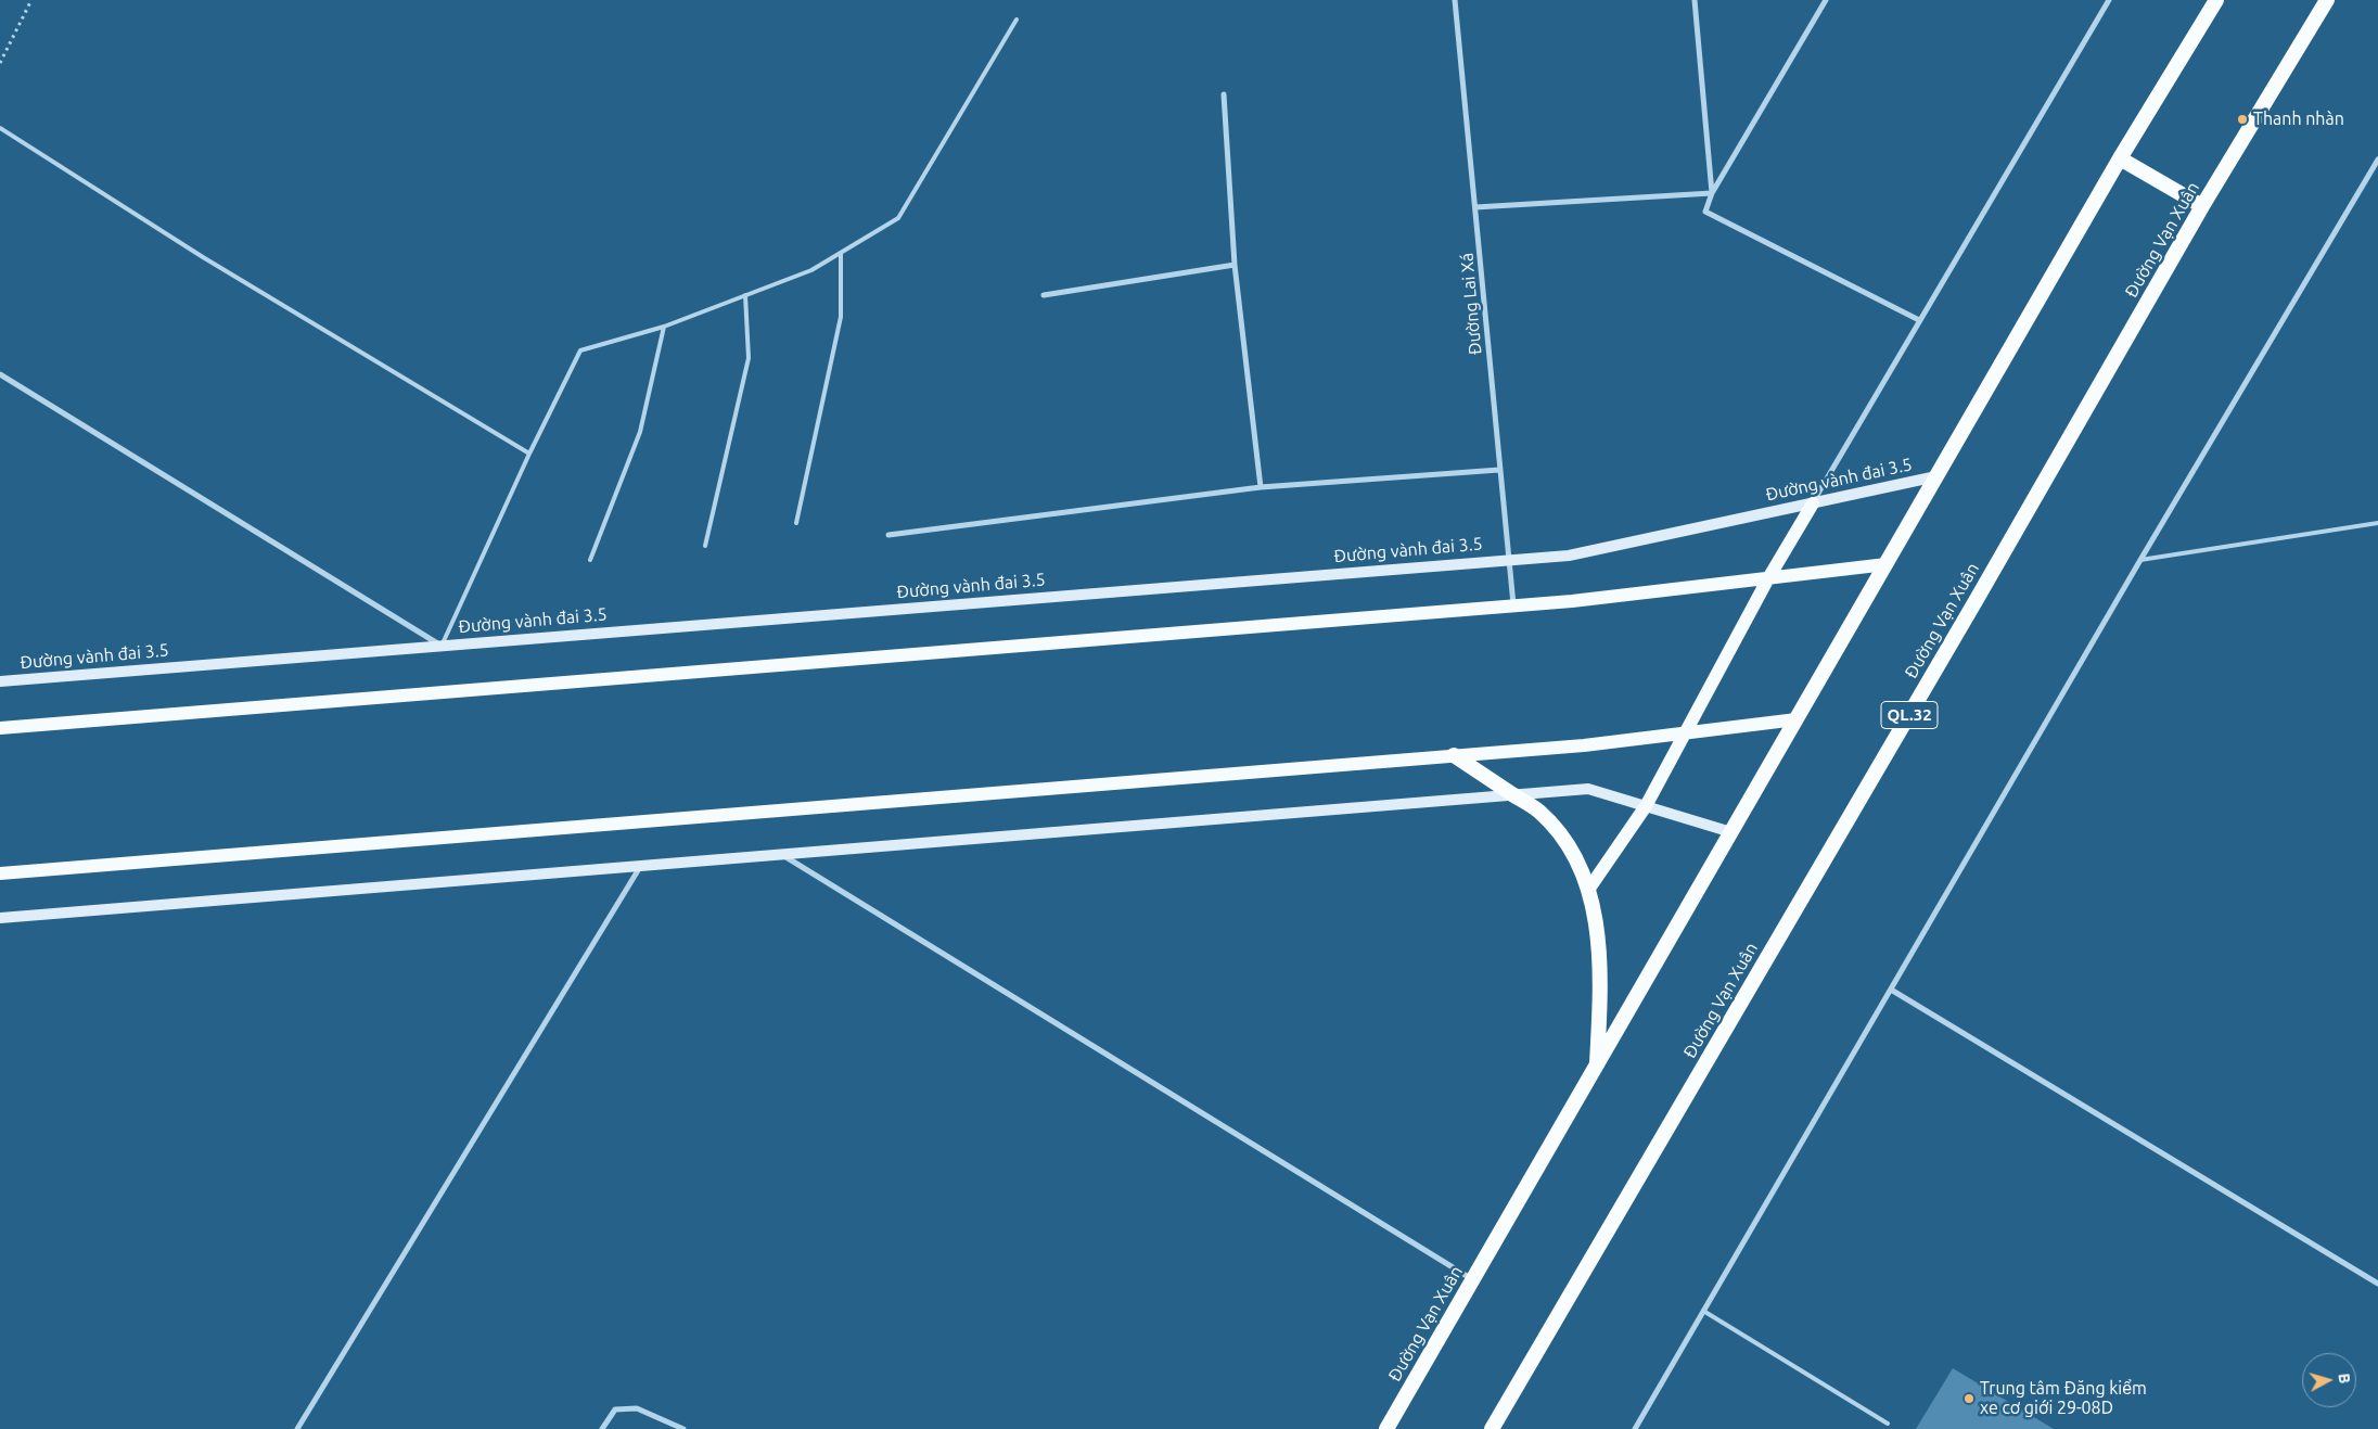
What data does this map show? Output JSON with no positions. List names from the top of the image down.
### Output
{
  "streets": {
    "highway": ["Đường Vạn Xuân", "QL.32"],
    "main road": ["Đường vành đai 3.5"],
    "street": ["Đường Lai Xá"]
  },
  "crossings": [
    ["Đường Vạn Xuân", "Đường vành đai 3.5"],
    ["Đường Lai Xá", "Đường vành đai 3.5"]
  ],
  "places": ["Thanh nhàn", "Trung tâm Đăng kiểm xe cơ giới 29-08D"],
  "north": "right"
}
